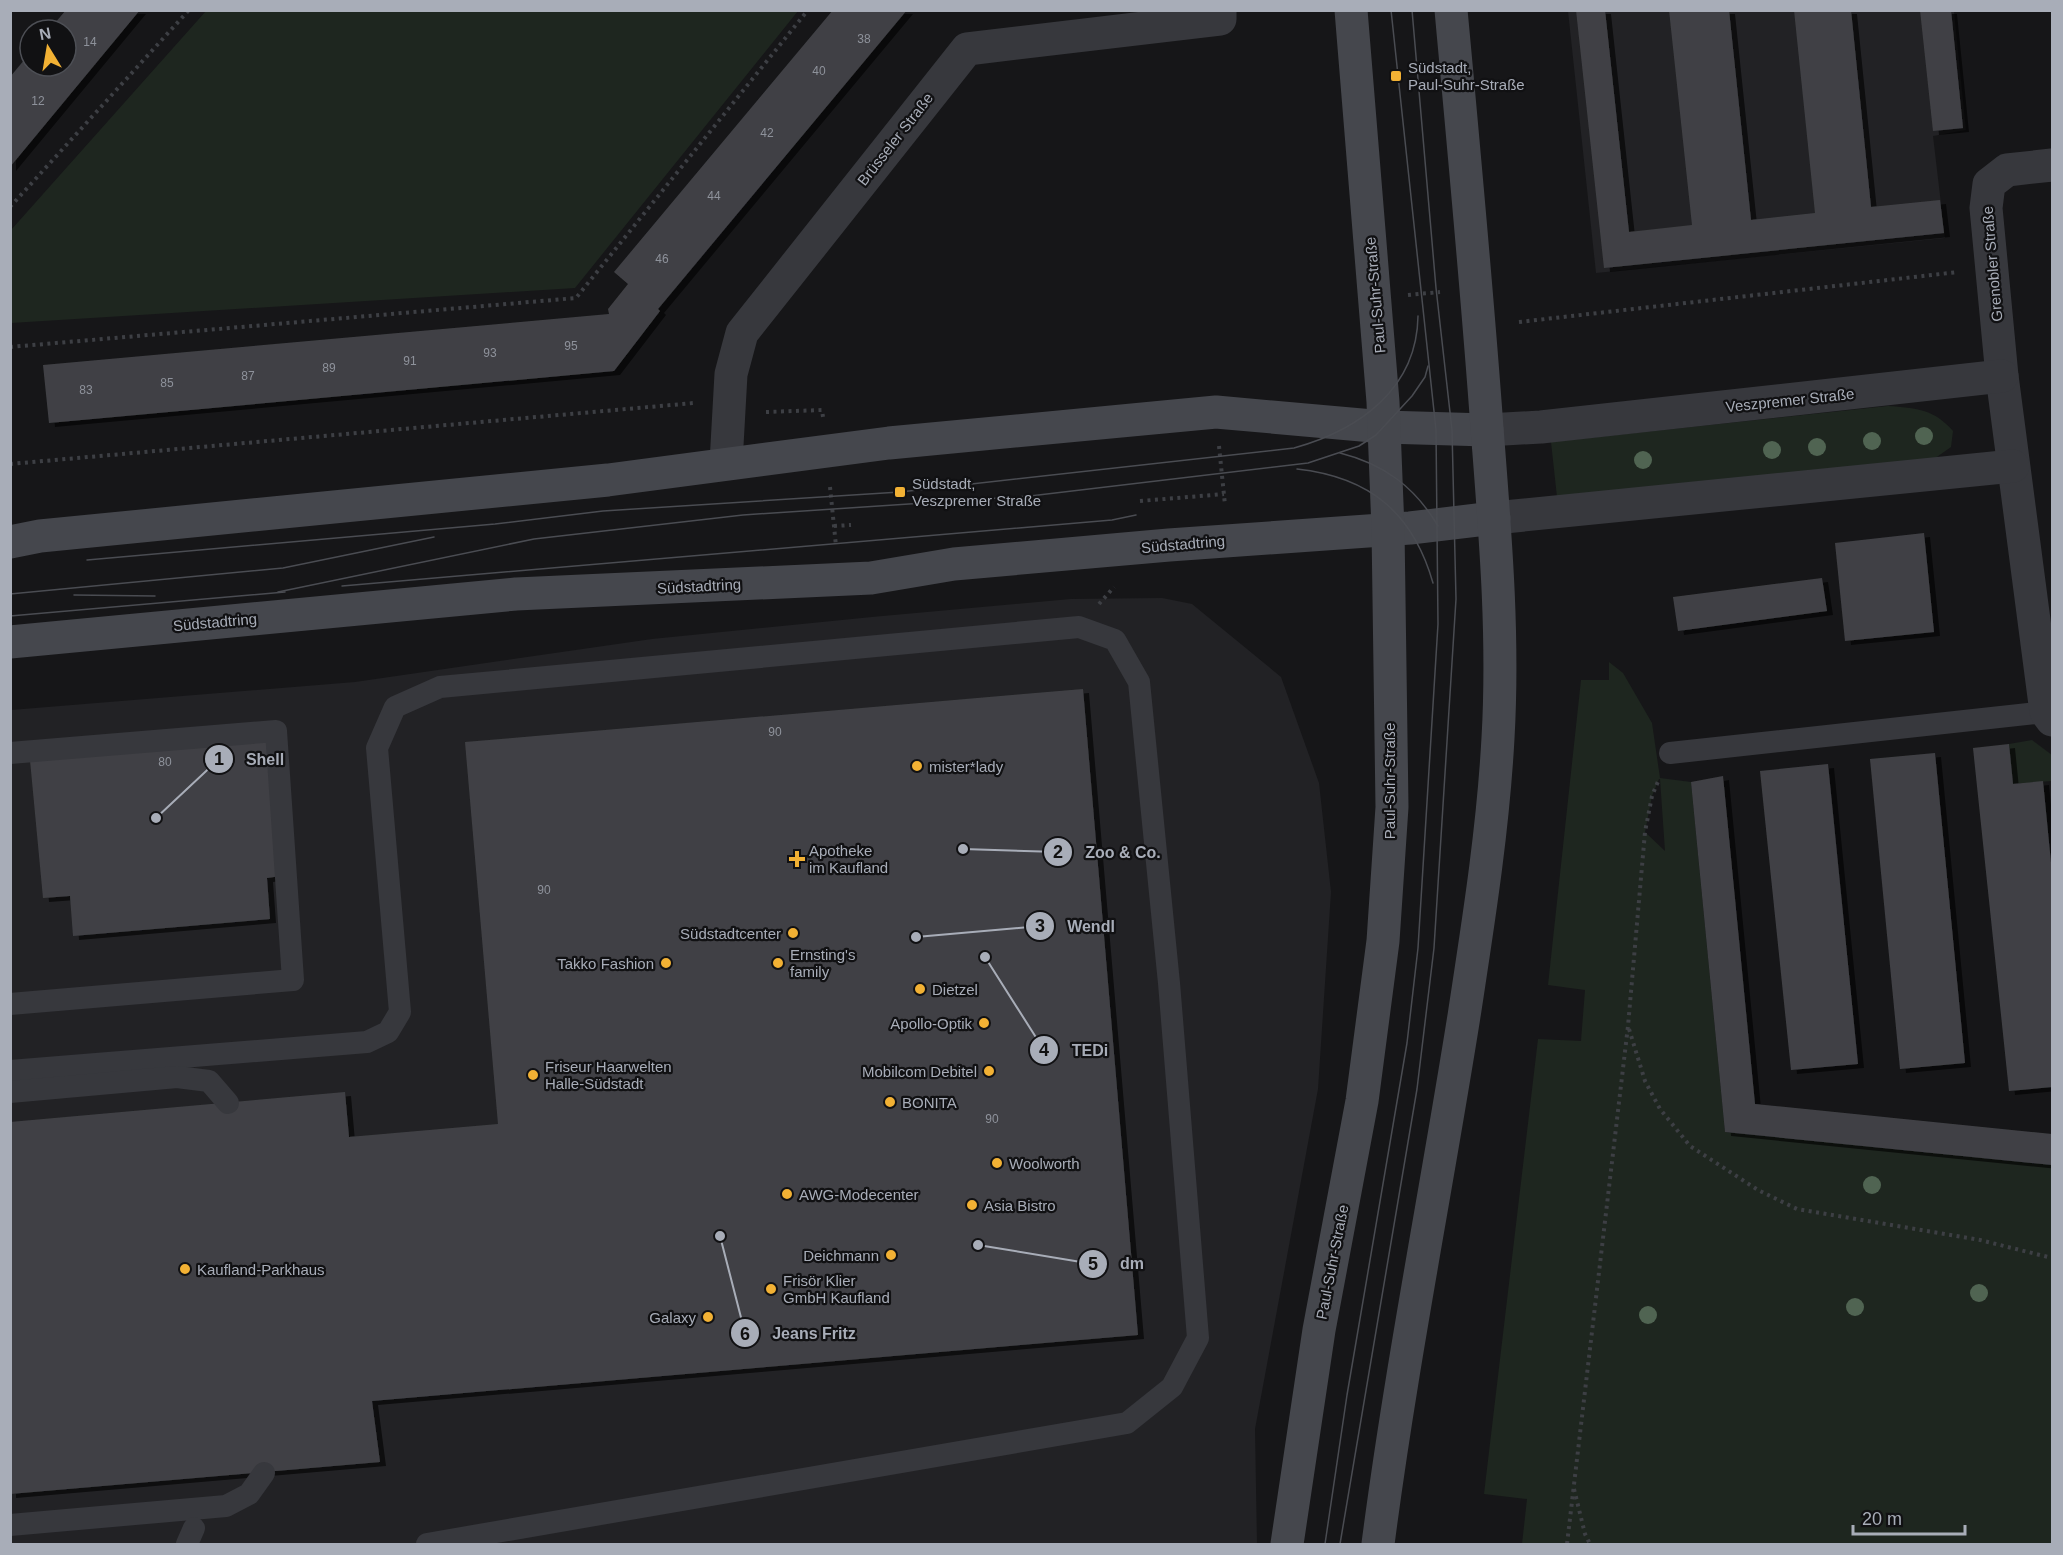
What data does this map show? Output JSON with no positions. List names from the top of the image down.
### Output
{
  "streets": {
    "street": [
      "Brüsseler Straße",
      "Grenobler Straße",
      "Paul-Suhr-Straße",
      "Veszpremer Straße",
      "Südstadtring"
    ]
  },
  "crossings": [
    ["Grenobler Straße", "Veszpremer Straße"],
    ["Paul-Suhr-Straße", "Südstadtring"]
  ],
  "places": {
    "transit": ["Südstadt, Paul-Suhr-Straße", "Südstadt, Veszpremer Straße"],
    "other": [
      "mister*lady",
      "Shell",
      "Zoo & Co.",
      "Südstadtcenter",
      "Wendl",
      "TEDi",
      "Takko Fashion",
      "Ernsting's family",
      "Dietzel",
      "Apollo-Optik",
      "Mobilcom Debitel",
      "Friseur Haarwelten Halle-Südstadt",
      "BONITA",
      "Woolworth",
      "AWG-Modecenter",
      "Asia Bistro",
      "Jeans Fritz",
      "dm",
      "Deichmann",
      "Kaufland-Parkhaus",
      "Frisör Klier GmbH Kaufland",
      "Galaxy"
    ],
    "health": ["Apotheke im Kaufland"]
  },
  "house_numbers": [
    "38",
    "14",
    "40",
    "12",
    "42",
    "44",
    "46",
    "95",
    "93",
    "91",
    "89",
    "87",
    "85",
    "83",
    "90",
    "80",
    "90",
    "90"
  ],
  "scale_bar": "20 m",
  "north": "top"
}
